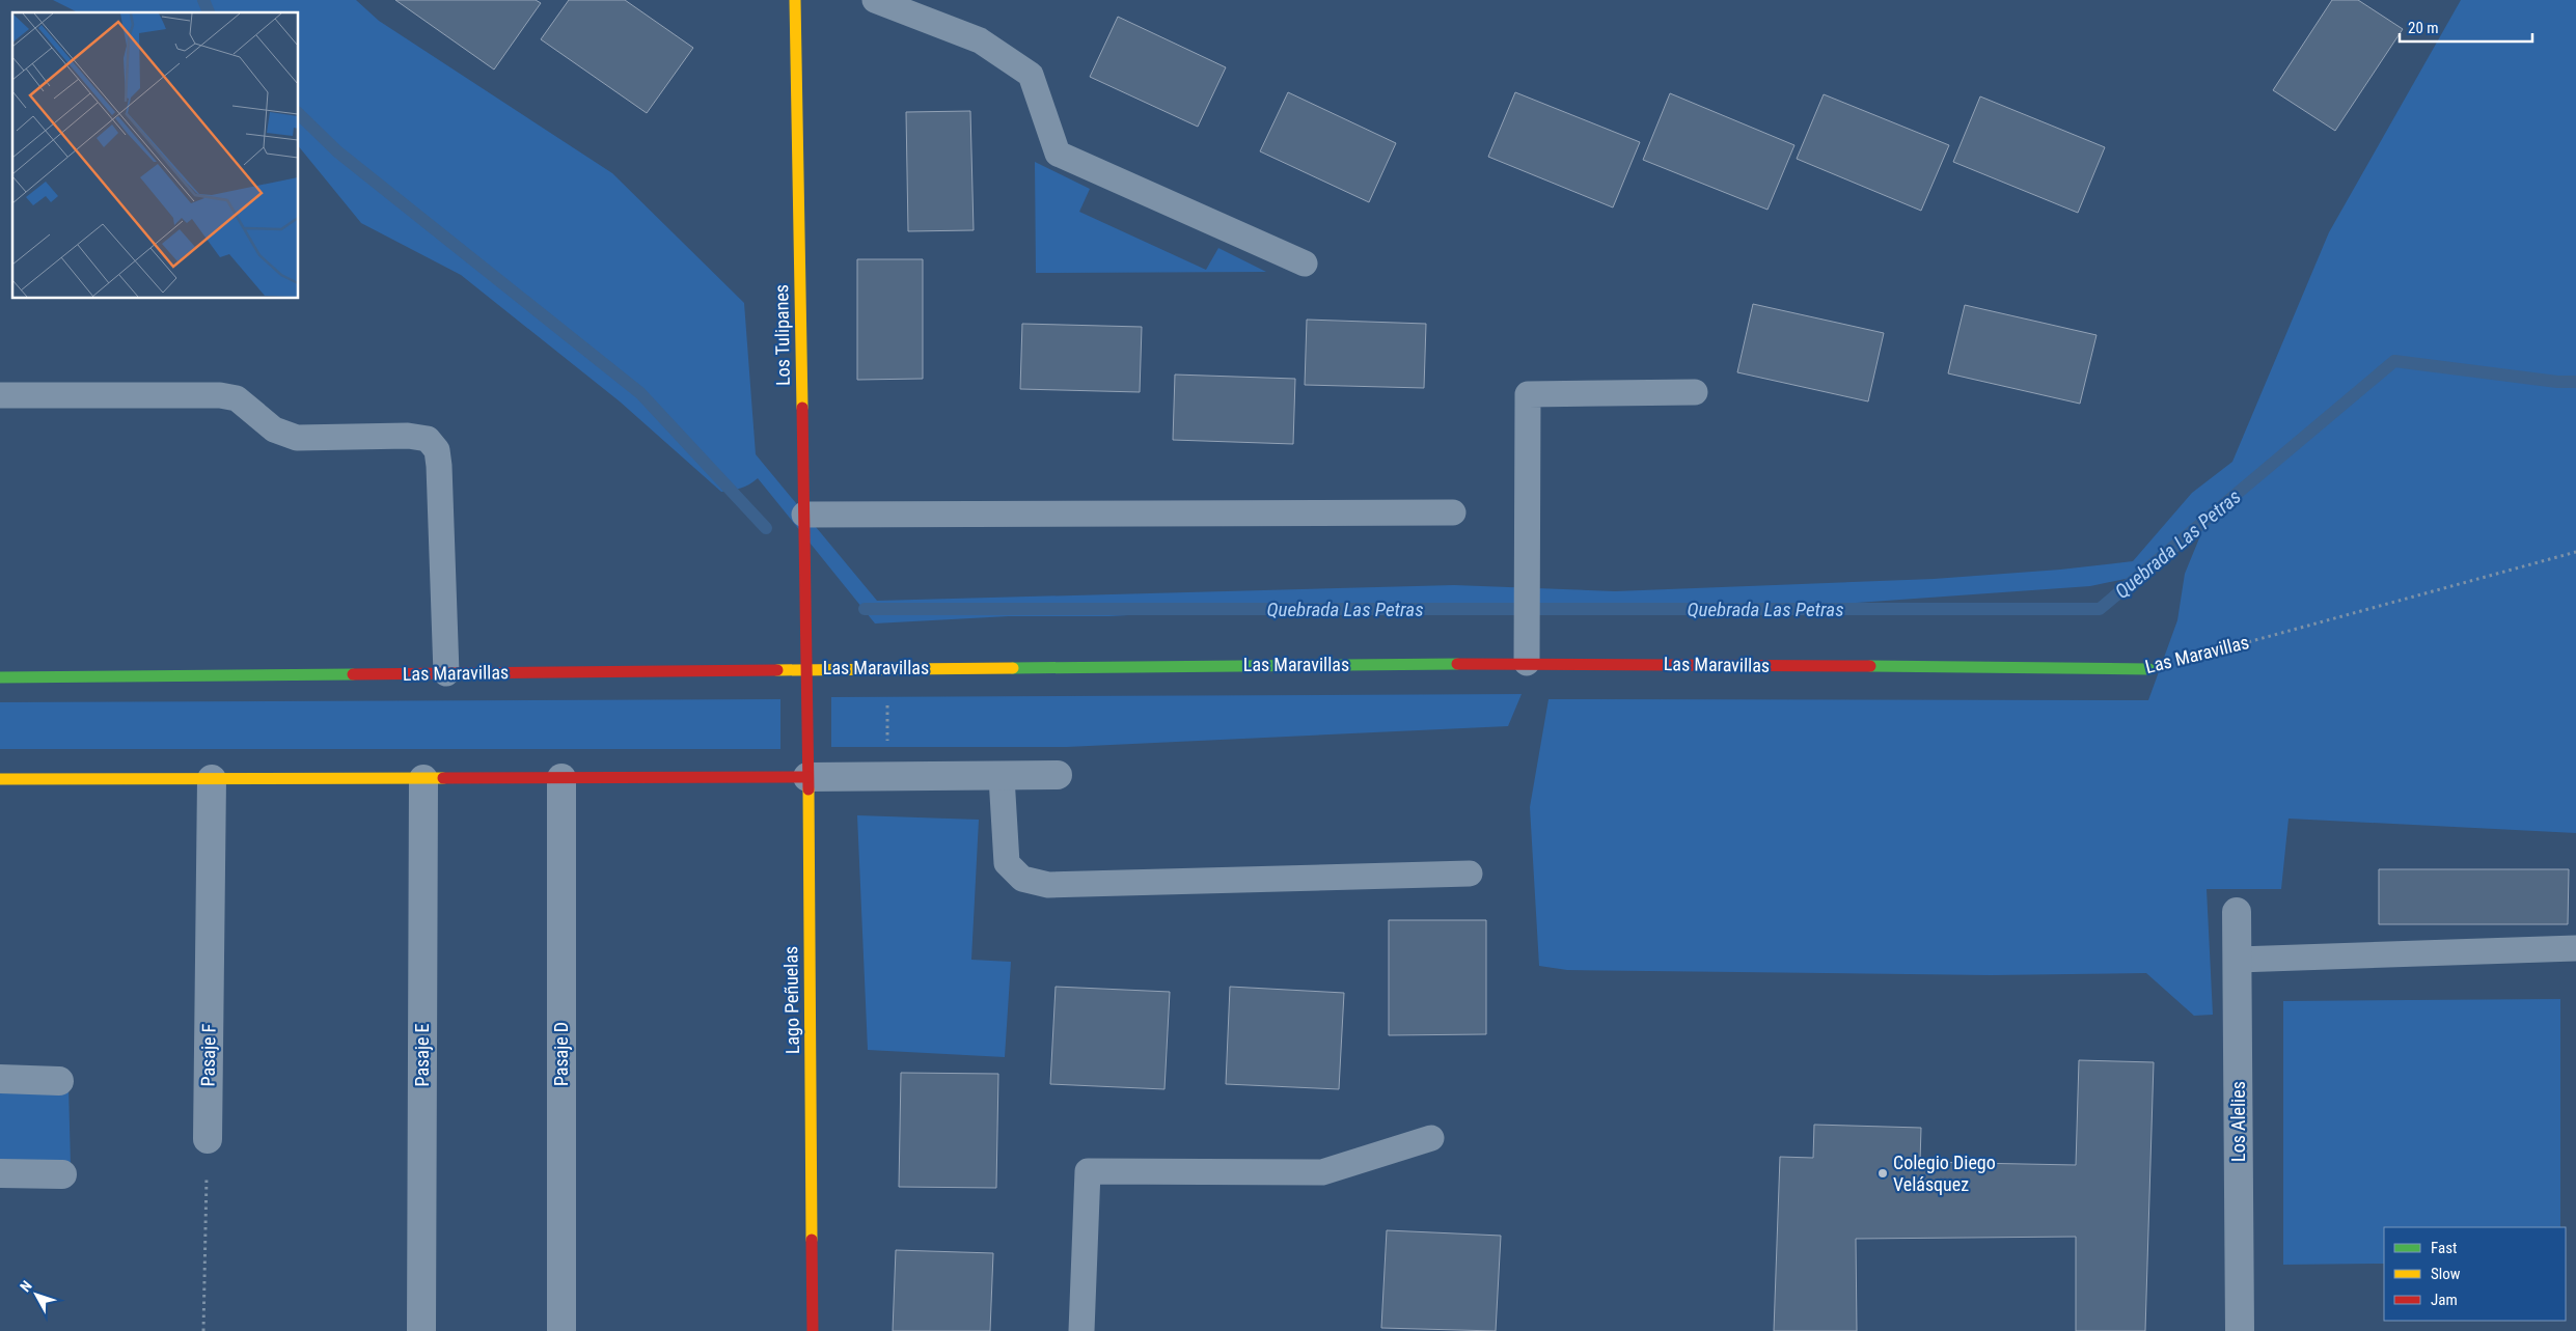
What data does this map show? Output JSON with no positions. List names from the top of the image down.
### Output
{
  "streets": {
    "street": [
      "Los Tulipanes",
      "Las Maravillas",
      "Lago Peñuelas",
      "Pasaje D",
      "Pasaje F",
      "Pasaje E",
      "Los Alelies"
    ]
  },
  "crossings": [
    ["Los Tulipanes", "Las Maravillas"],
    ["Los Tulipanes", "Lago Peñuelas"],
    ["Las Maravillas", "Lago Peñuelas"]
  ],
  "water": ["Quebrada Las Petras"],
  "places": ["Colegio Diego Velásquez"],
  "legend": ["Fast", "Slow", "Jam"],
  "scale_bar": "20 m",
  "north": "top left"
}
